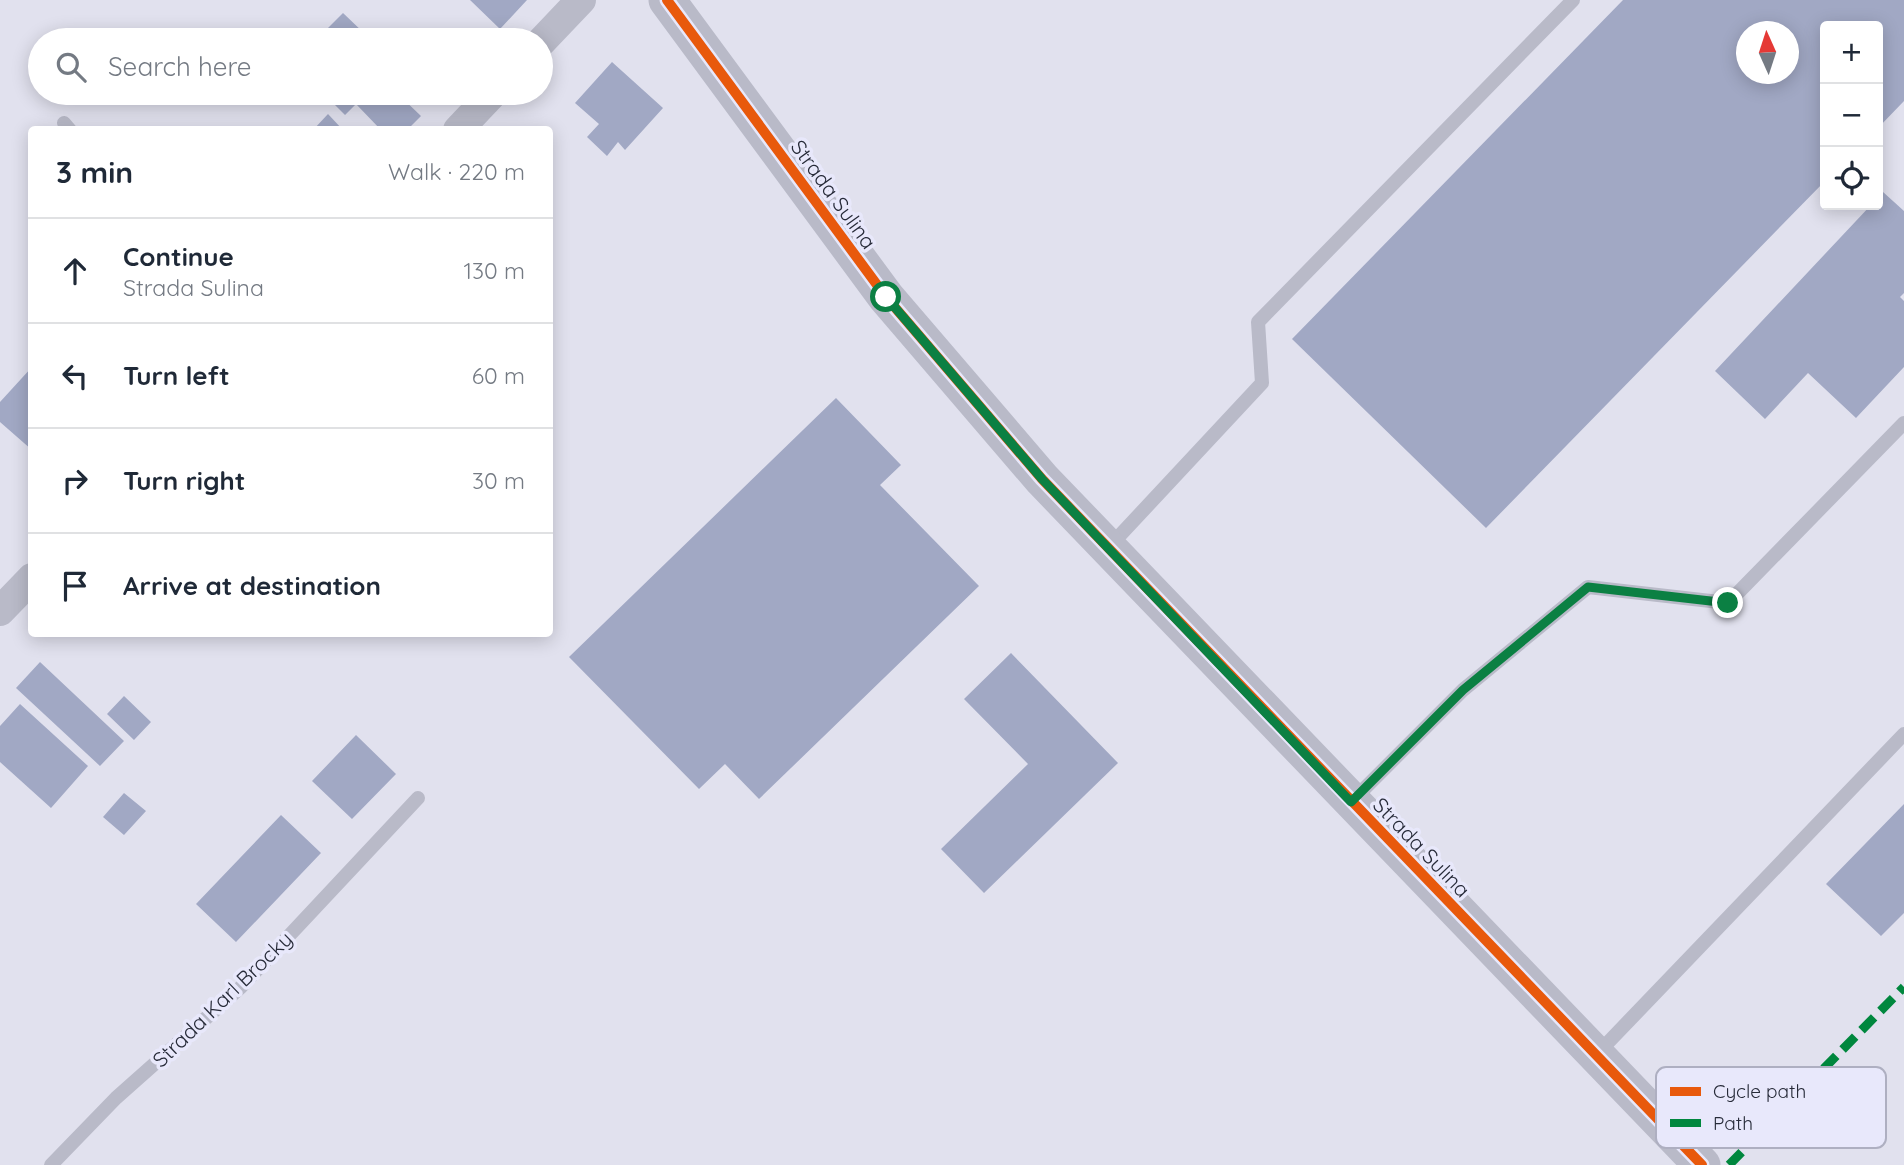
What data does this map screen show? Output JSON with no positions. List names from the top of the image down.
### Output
{
  "streets": {
    "street": ["Strada Sulina"],
    "lane": ["Strada Karl Brocky"]
  },
  "legend": ["Cycle path", "Path"],
  "north": "top",
  "page": {
    "map_buttons": ["+", "−"],
    "search": "Search here",
    "heading": ["3 min", "Walk · 220 m"],
    "list": [
      ["Continue", "Strada Sulina", "130 m"],
      ["Turn left", "60 m"],
      ["Turn right", "30 m"],
      "Arrive at destination"
    ]
  }
}
